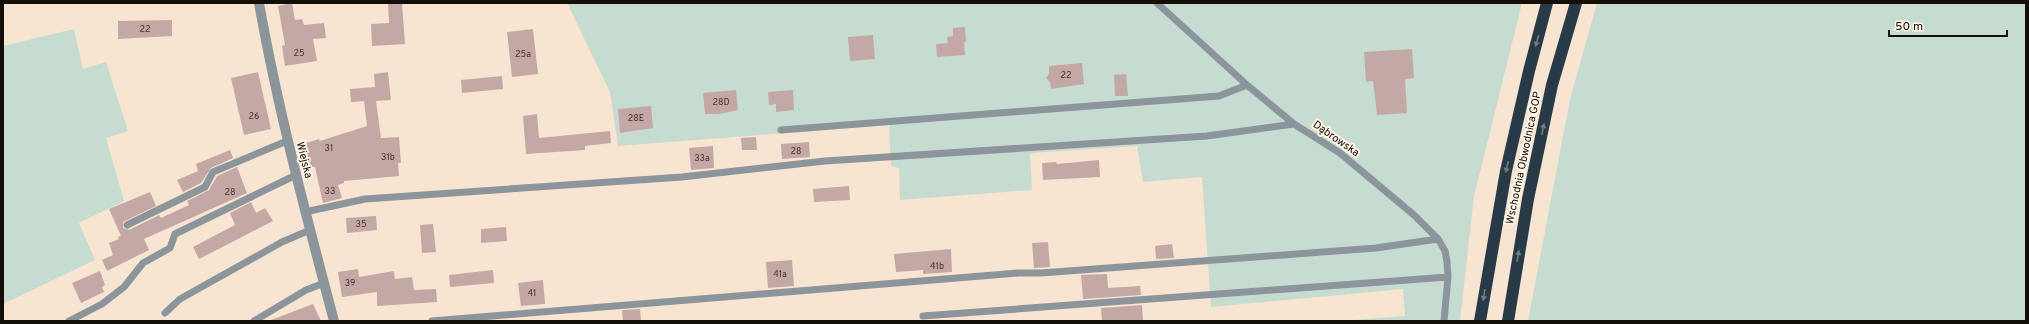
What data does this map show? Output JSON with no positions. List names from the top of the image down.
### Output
{
  "streets": {
    "highway": ["Wschodnia Obwodnica GOP"],
    "street": ["Wiejska"],
    "lane": ["Dąbrowska"]
  },
  "house_numbers": [
    "22",
    "25",
    "25a",
    "22",
    "28D",
    "26",
    "28E",
    "31",
    "28",
    "31b",
    "33a",
    "33",
    "28",
    "35",
    "41b",
    "41a",
    "39",
    "41"
  ],
  "scale_bar": "50 m"
}
